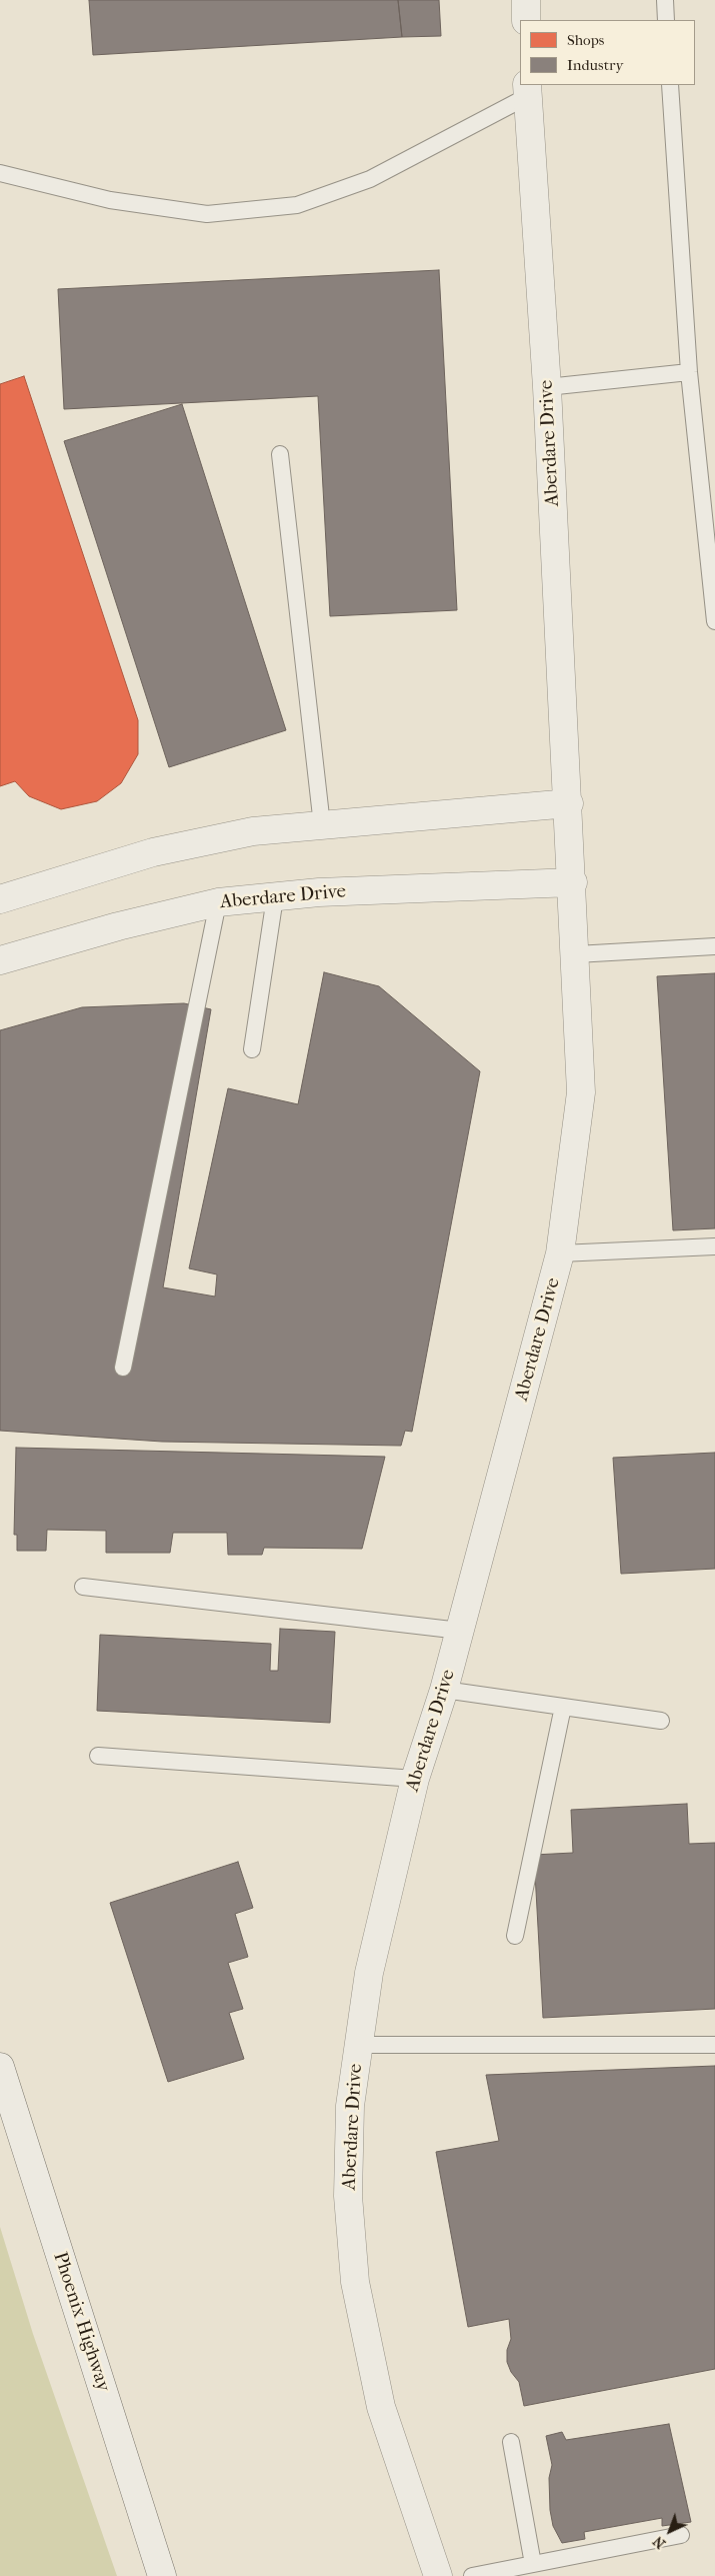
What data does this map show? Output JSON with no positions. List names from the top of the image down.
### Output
{
  "streets": {
    "street": ["Aberdare Drive", "Phoenix Highway"]
  },
  "legend": ["Shops", "Industry"],
  "north": "bottom left"
}
